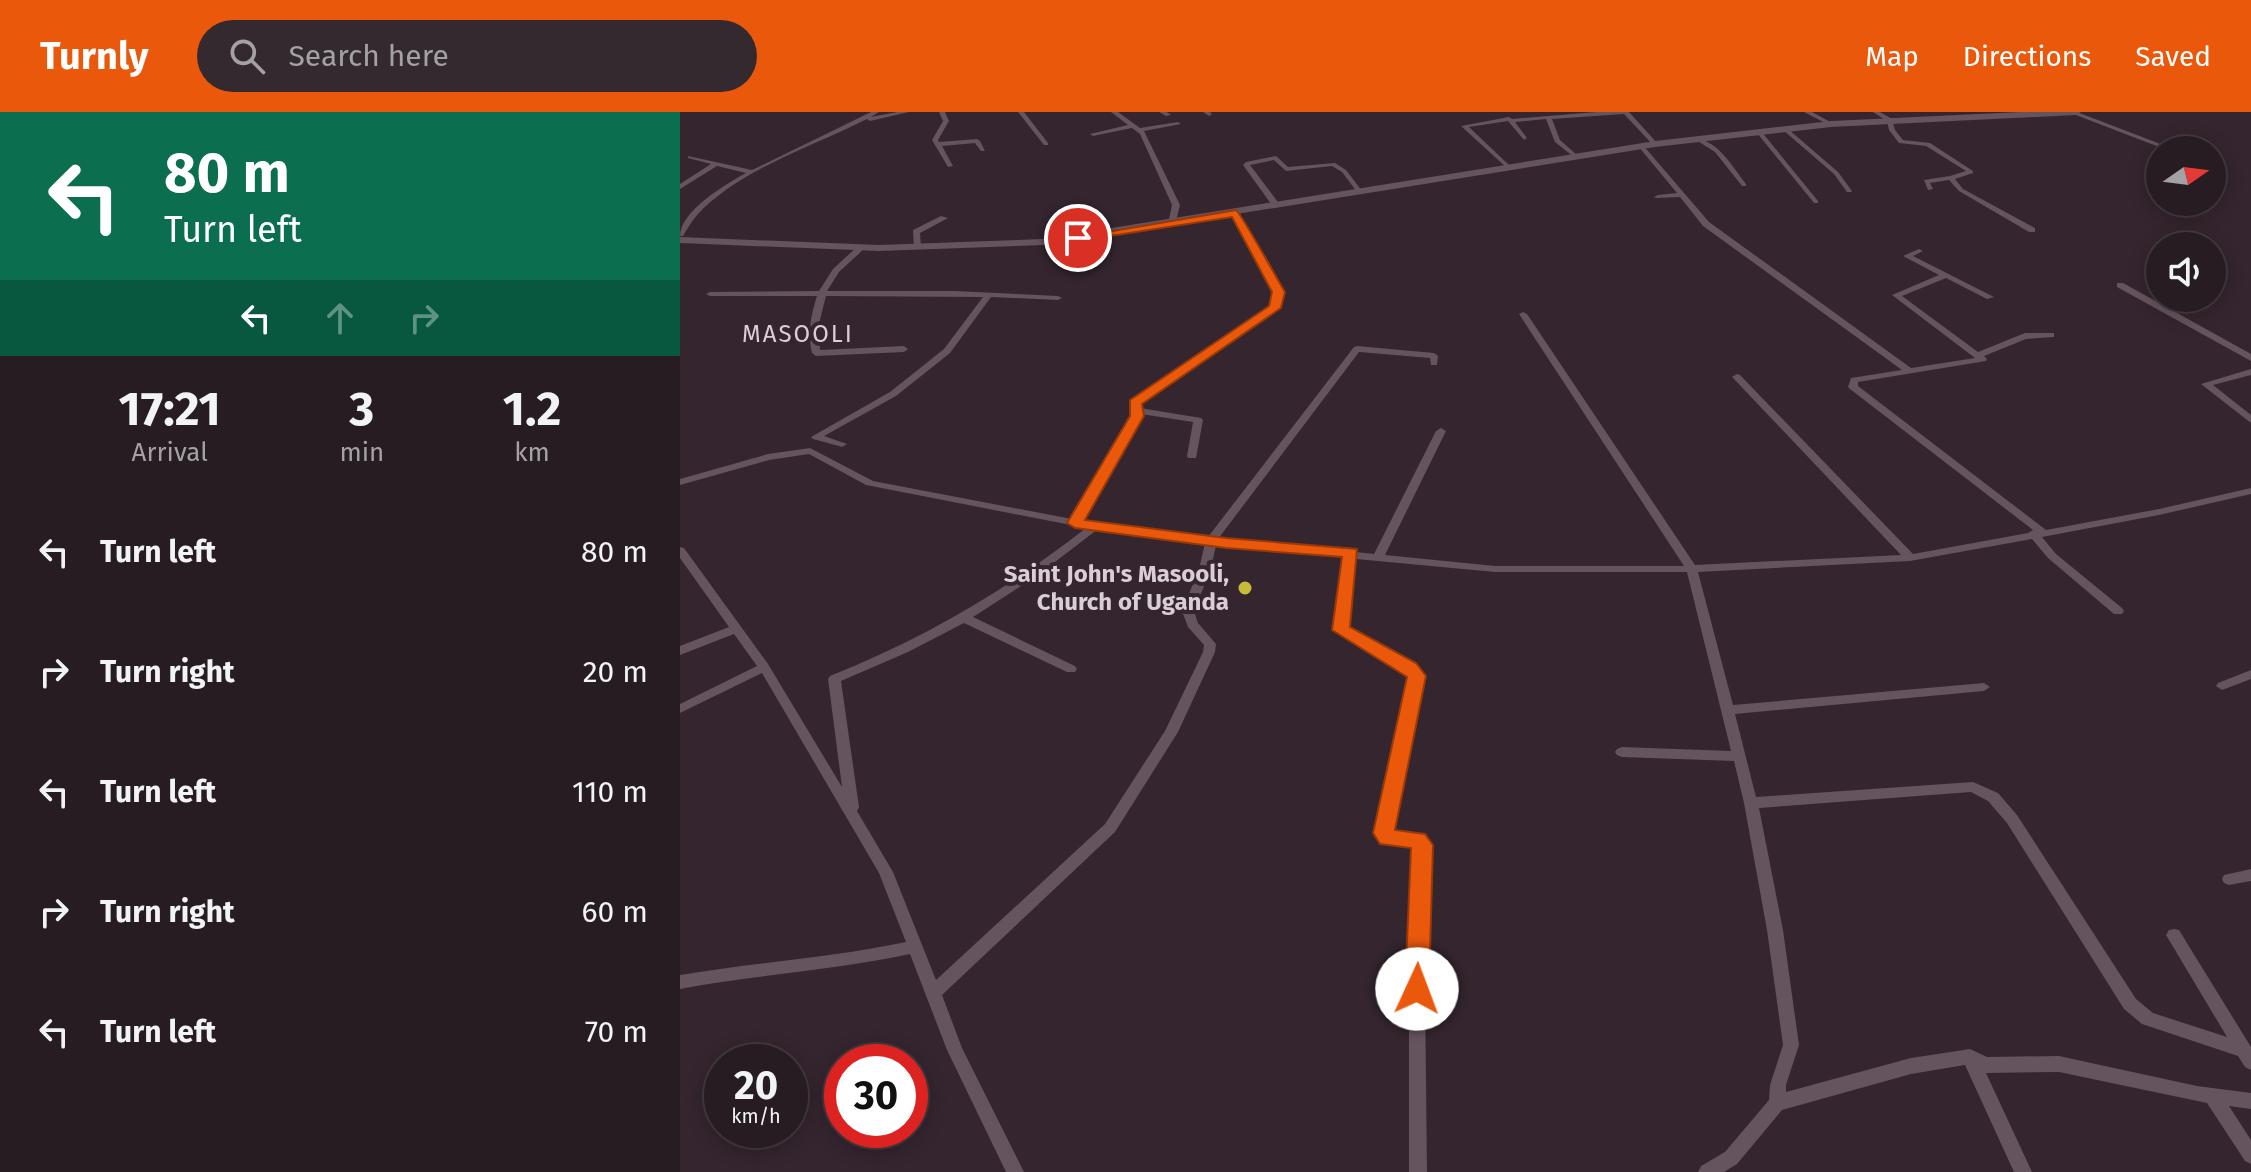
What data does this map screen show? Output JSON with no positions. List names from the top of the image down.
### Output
{
  "districts": ["MASOOLI"],
  "places": ["Saint John's Masooli, Church of Uganda"],
  "north": "right",
  "page": {
    "header": "Turnly",
    "search": "Search here",
    "nav": ["Map", "Directions", "Saved"],
    "turn": ["80 m", "Turn left"],
    "eta": [
      "17:21",
      "Arrival",
      "3",
      "min",
      "1.2",
      "km"
    ],
    "list": [
      {
        "name": "Turn left",
        "value": "80 m"
      },
      {
        "name": "Turn right",
        "value": "20 m"
      },
      {
        "name": "Turn left",
        "value": "110 m"
      },
      {
        "name": "Turn right",
        "value": "60 m"
      },
      {
        "name": "Turn left",
        "value": "70 m"
      }
    ],
    "speed": "20 km/h",
    "limit": "30"
  }
}
